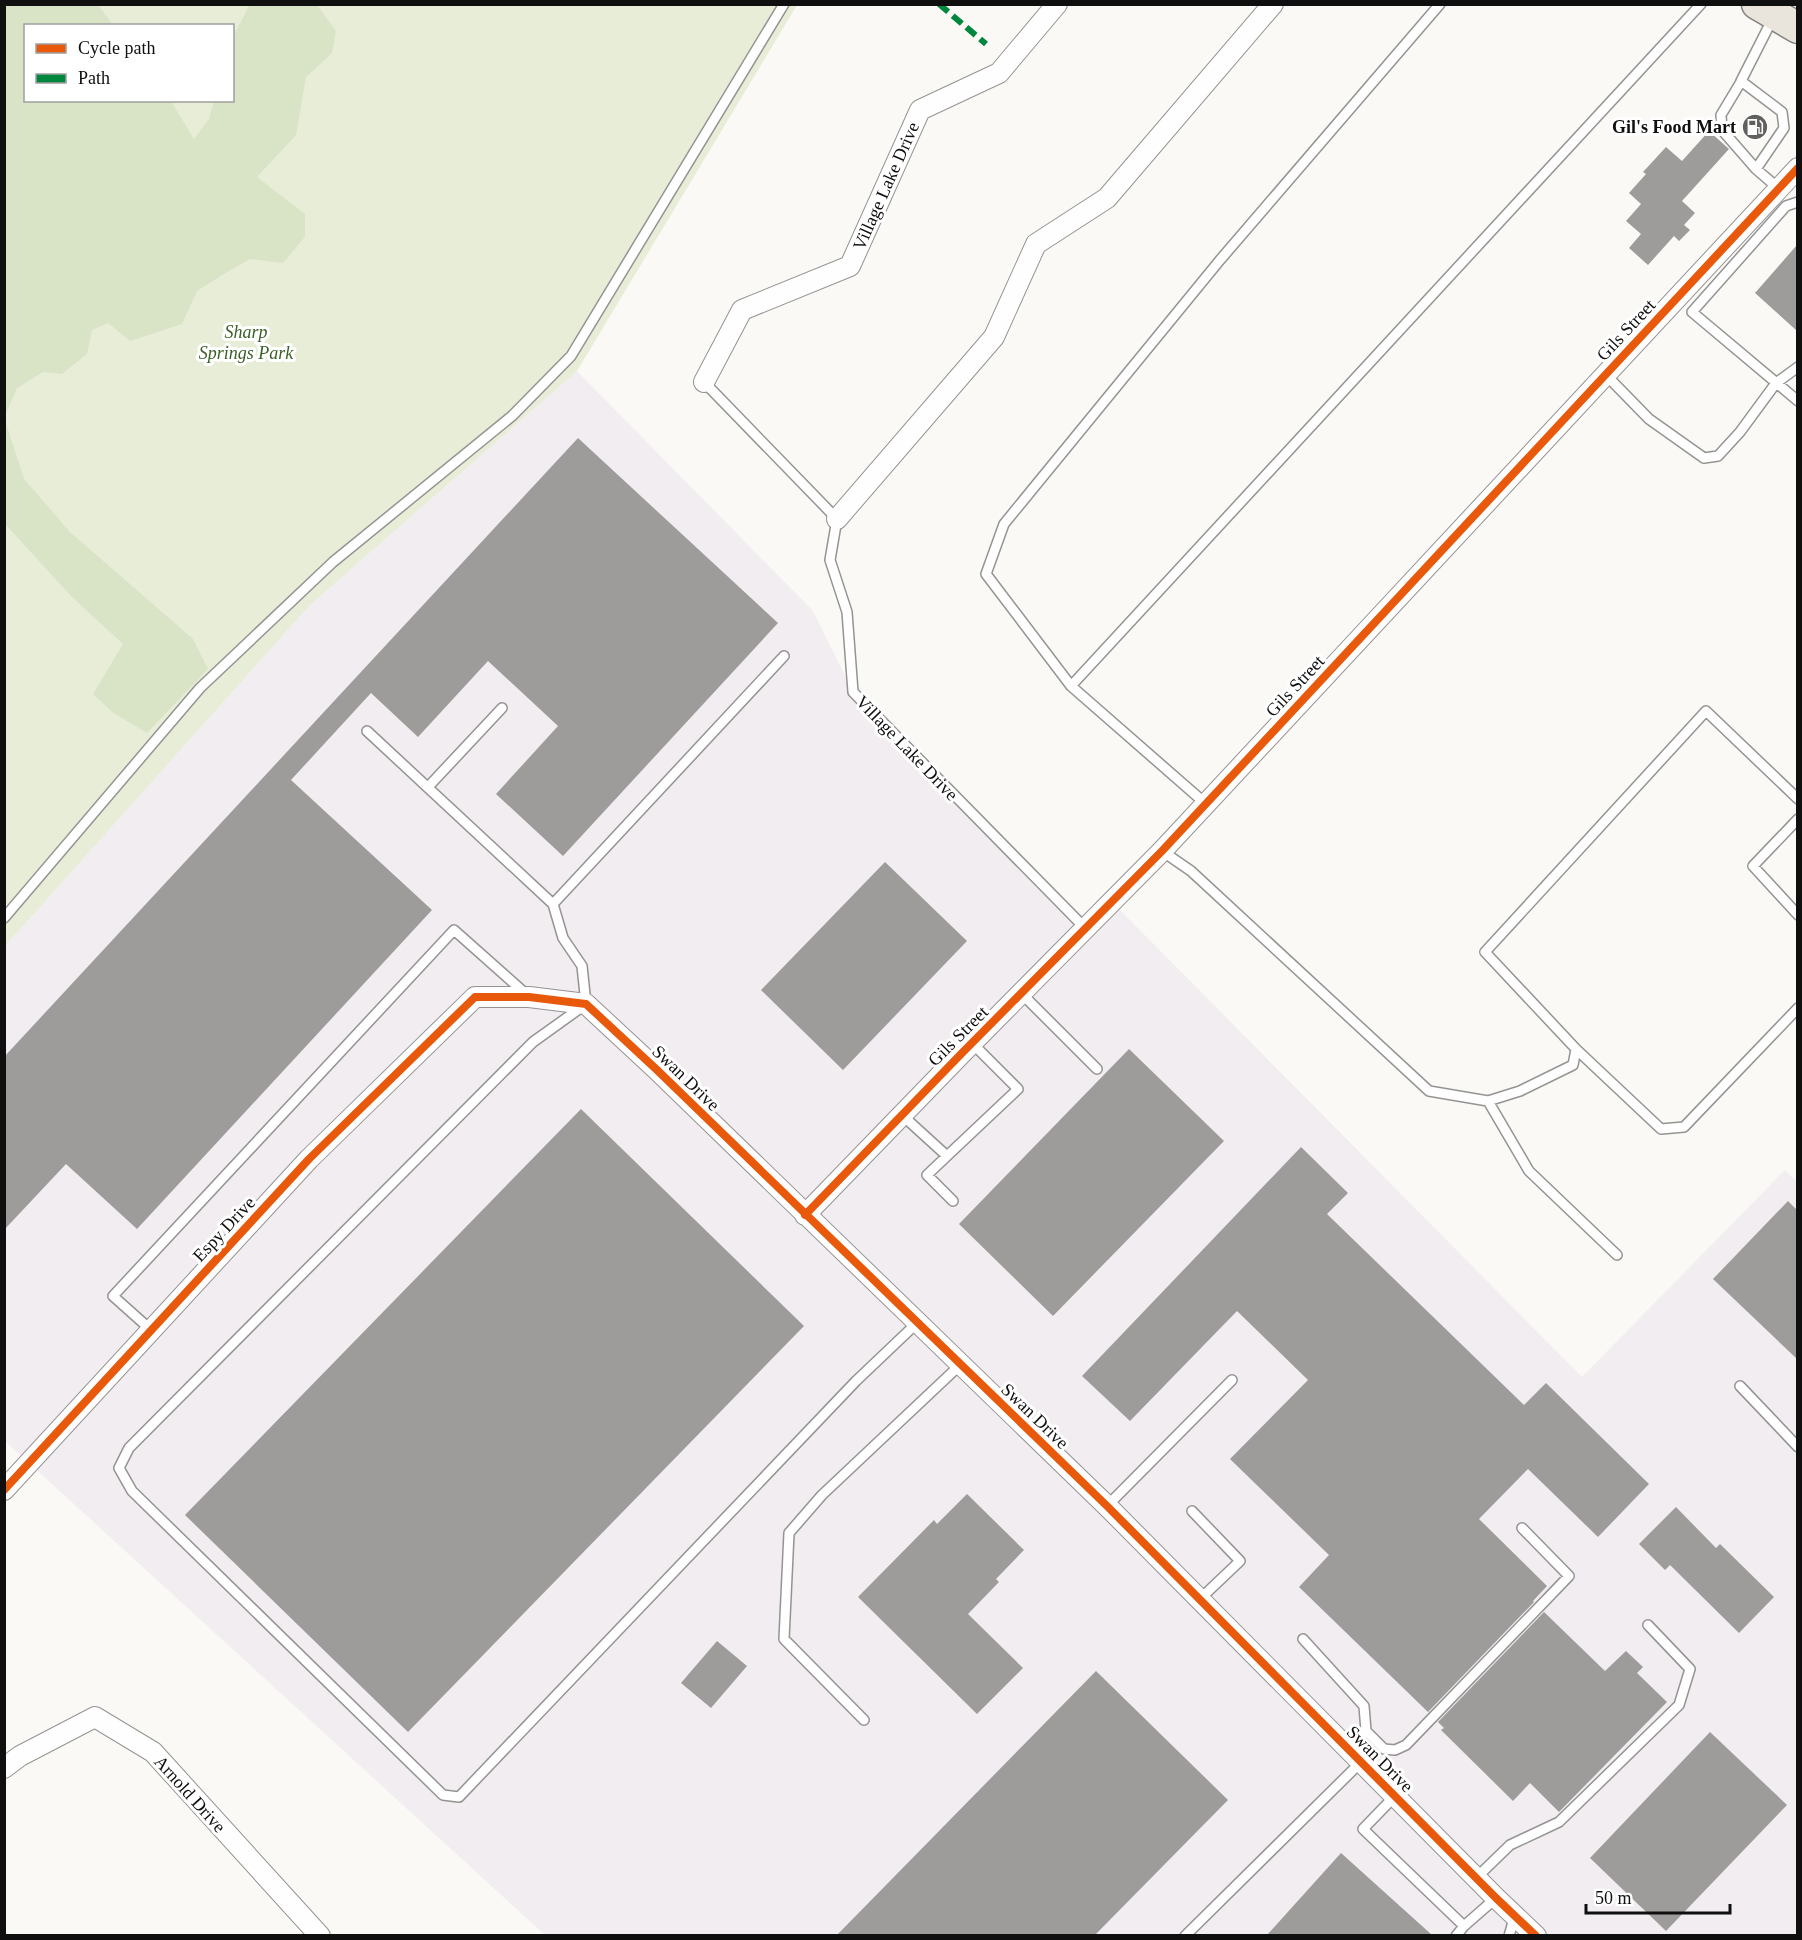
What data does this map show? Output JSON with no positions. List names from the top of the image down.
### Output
{
  "streets": {
    "street": [
      "Village Lake Drive",
      "Gils Street",
      "Swan Drive",
      "Espy Drive",
      "Arnold Drive"
    ]
  },
  "crossings": [
    ["Village Lake Drive", "Gils Street"],
    ["Gils Street", "Swan Drive"]
  ],
  "parks": ["Sharp Springs Park"],
  "places": {
    "fuel station": ["Gil's Food Mart"]
  },
  "legend": ["Cycle path", "Path"],
  "scale_bar": "50 m"
}
